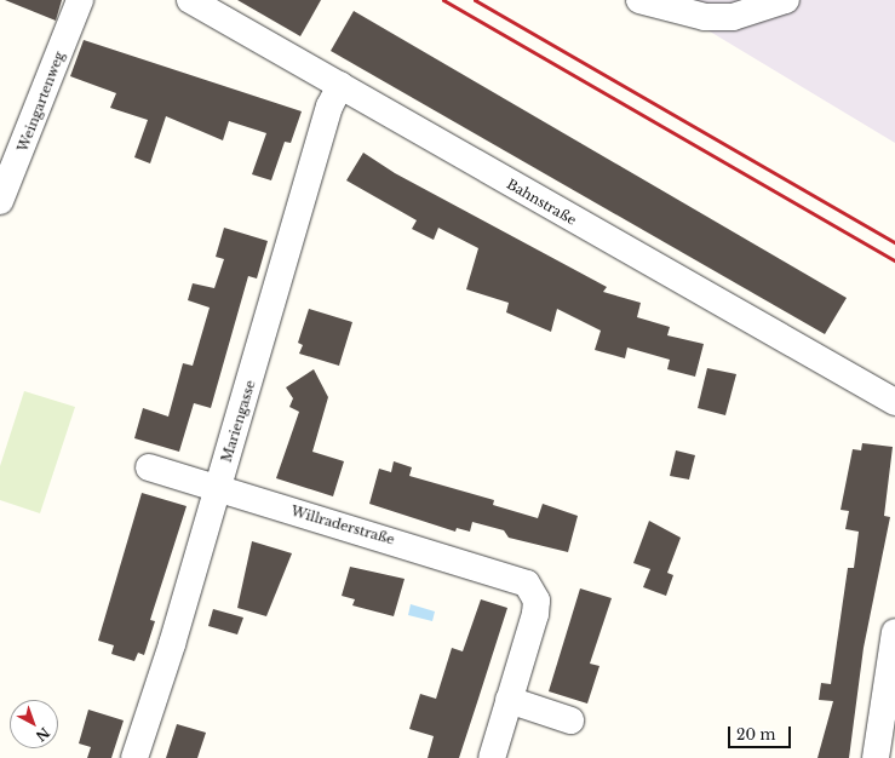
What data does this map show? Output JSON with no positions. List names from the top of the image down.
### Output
{
  "streets": {
    "street": [
      "Weingartenweg",
      "Bahnstraße",
      "Mariengasse",
      "Willraderstraße"
    ]
  },
  "crossings": [
    ["Bahnstraße", "Mariengasse"],
    ["Mariengasse", "Willraderstraße"]
  ],
  "scale_bar": "20 m",
  "north": "bottom right"
}
